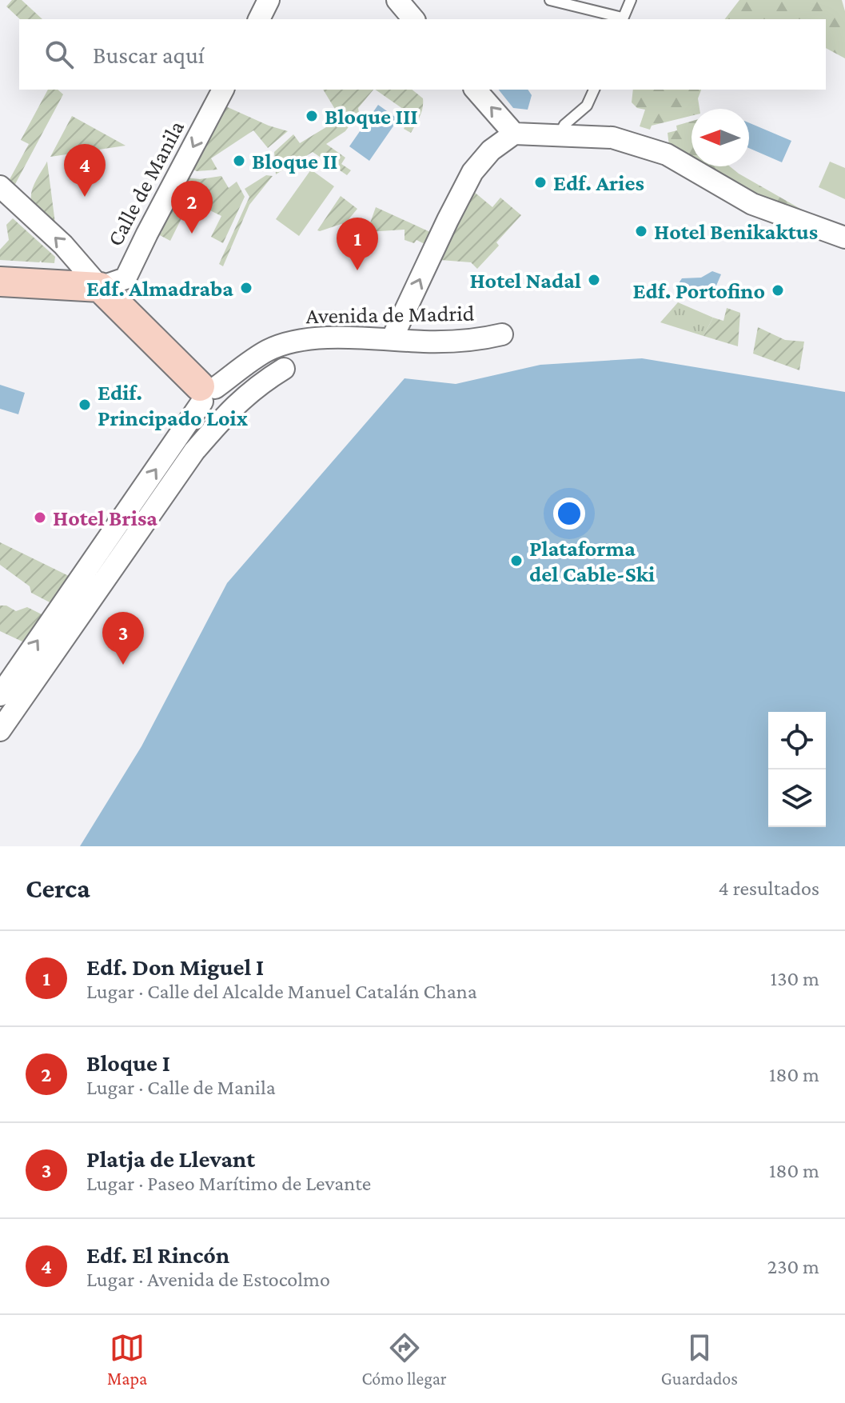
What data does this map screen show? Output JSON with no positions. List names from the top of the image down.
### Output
{
  "streets": {
    "street": ["Calle de Manila", "Avenida de Madrid"]
  },
  "places": [
    "Bloque III",
    "Bloque II",
    "Edf. Aries",
    "Hotel Benikaktus",
    "Hotel Nadal",
    "Edf. Almadraba",
    "Edf. Portofino",
    "Edif. Principado Loix",
    "Hotel Brisa",
    "Plataforma del Cable-Ski"
  ],
  "north": "left",
  "page": {
    "search": "Buscar aquí",
    "pins": [
      "4",
      "2",
      "1",
      "3"
    ],
    "heading": ["Cerca", "4 resultados"],
    "list": [
      {
        "mark": "1",
        "name": "Edf. Don Miguel I",
        "note": "Lugar · Calle del Alcalde Manuel Catalán Chana",
        "value": "130 m"
      },
      {
        "mark": "2",
        "name": "Bloque I",
        "note": "Lugar · Calle de Manila",
        "value": "180 m"
      },
      {
        "mark": "3",
        "name": "Platja de Llevant",
        "note": "Lugar · Paseo Marítimo de Levante",
        "value": "180 m"
      },
      {
        "mark": "4",
        "name": "Edf. El Rincón",
        "note": "Lugar · Avenida de Estocolmo",
        "value": "230 m"
      }
    ],
    "nav": ["Mapa", "Cómo llegar", "Guardados"]
  }
}
